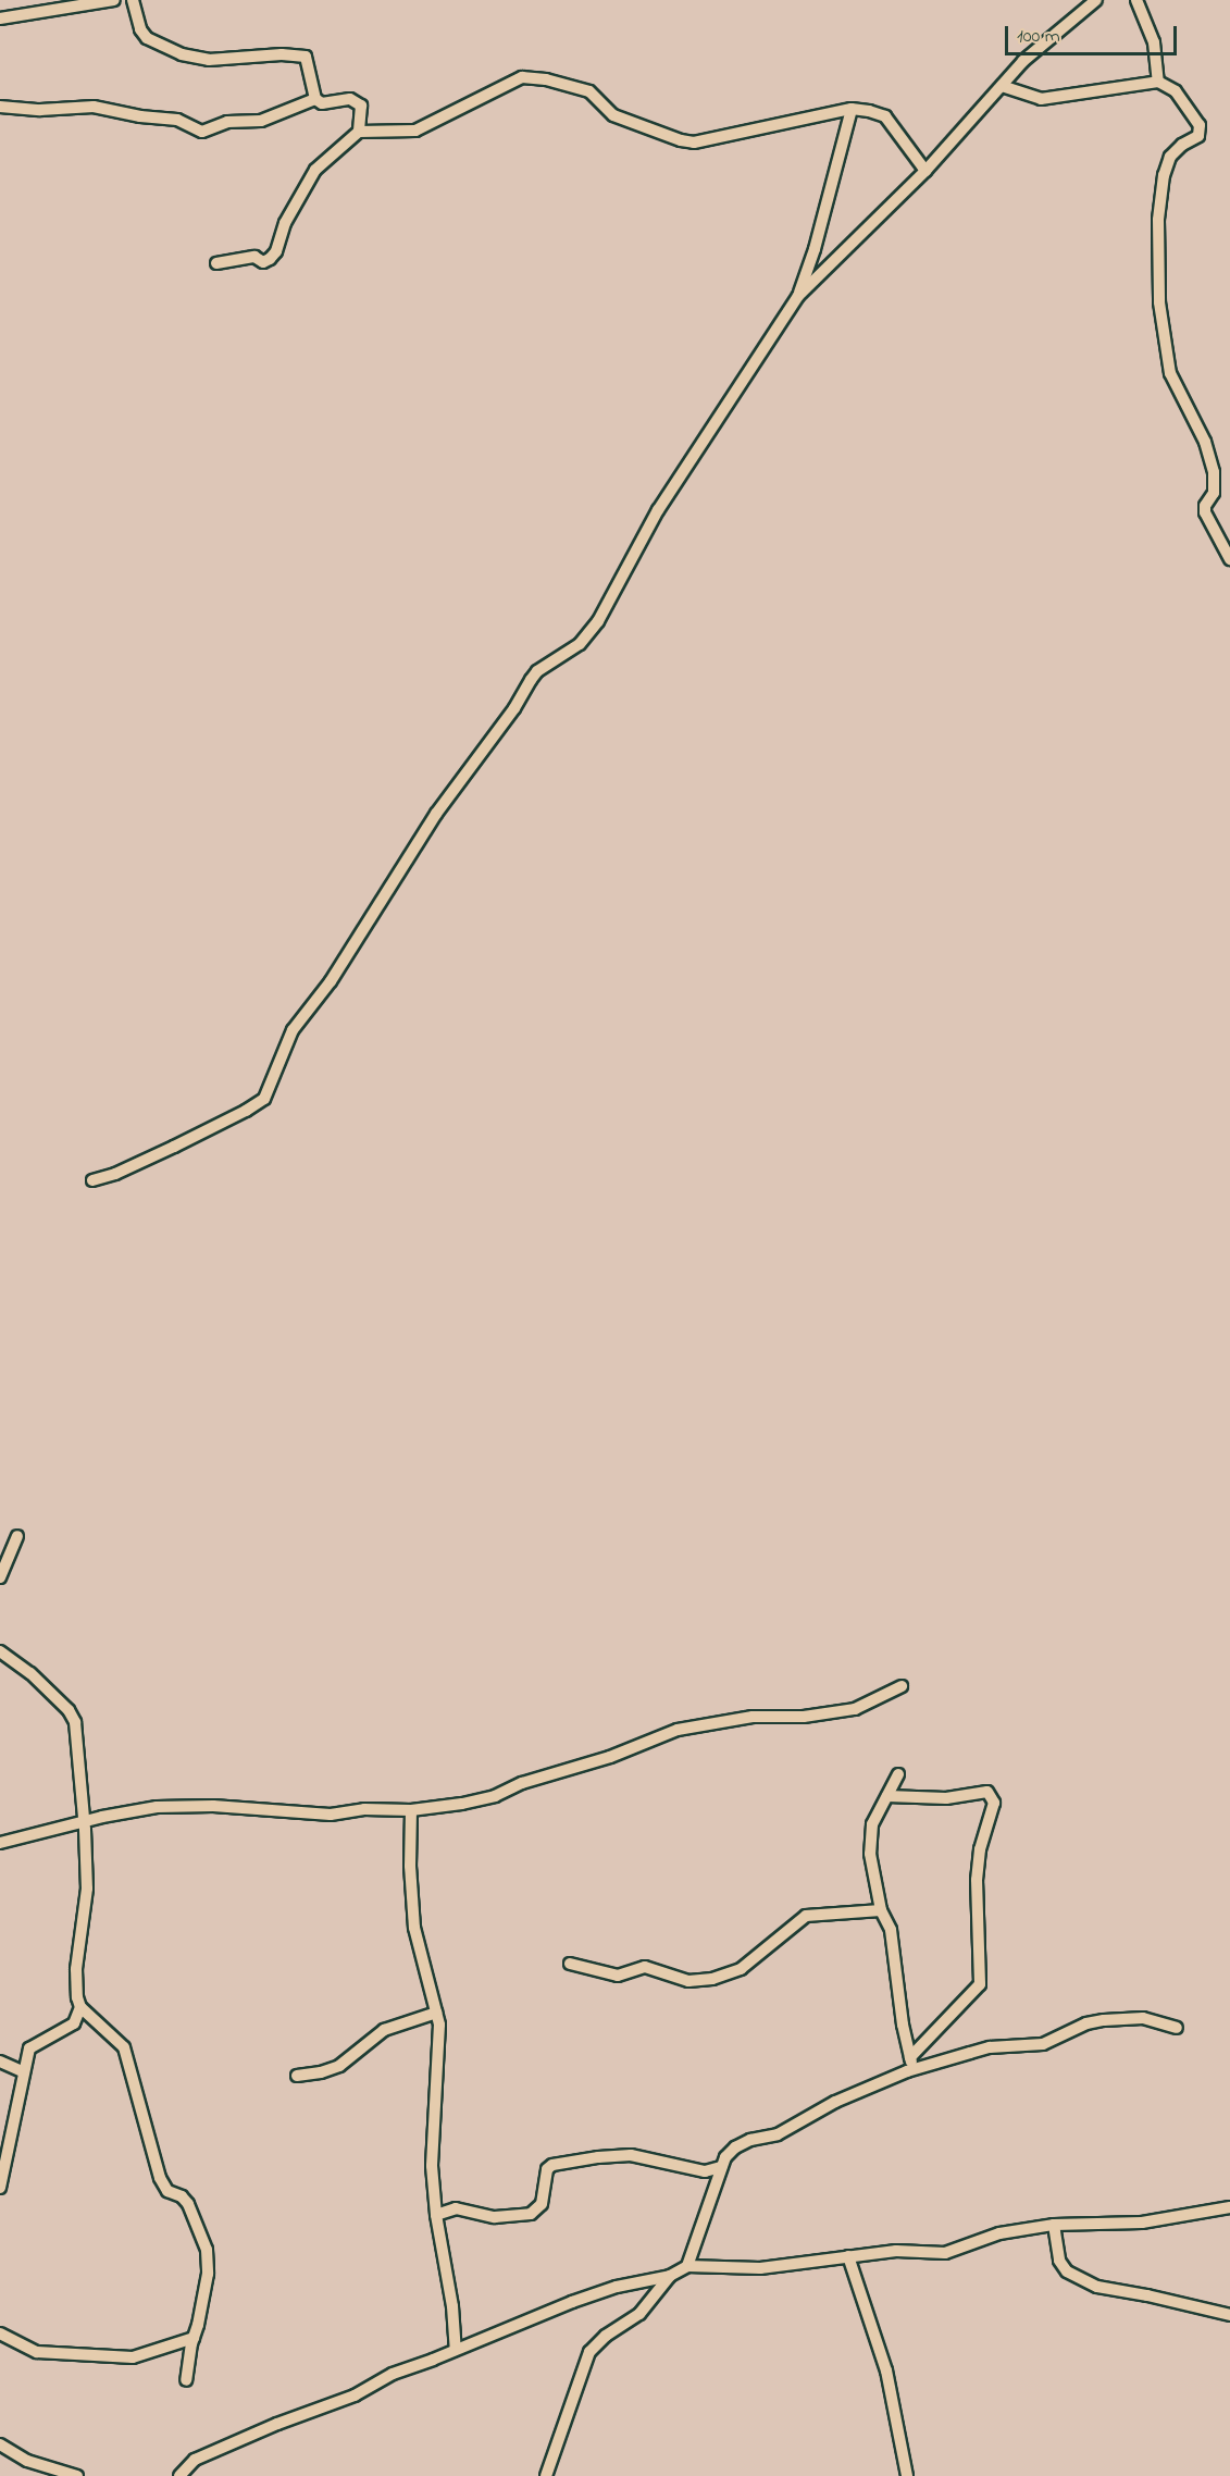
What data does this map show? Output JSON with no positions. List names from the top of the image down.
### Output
{
  "scale_bar": "100 m"
}
